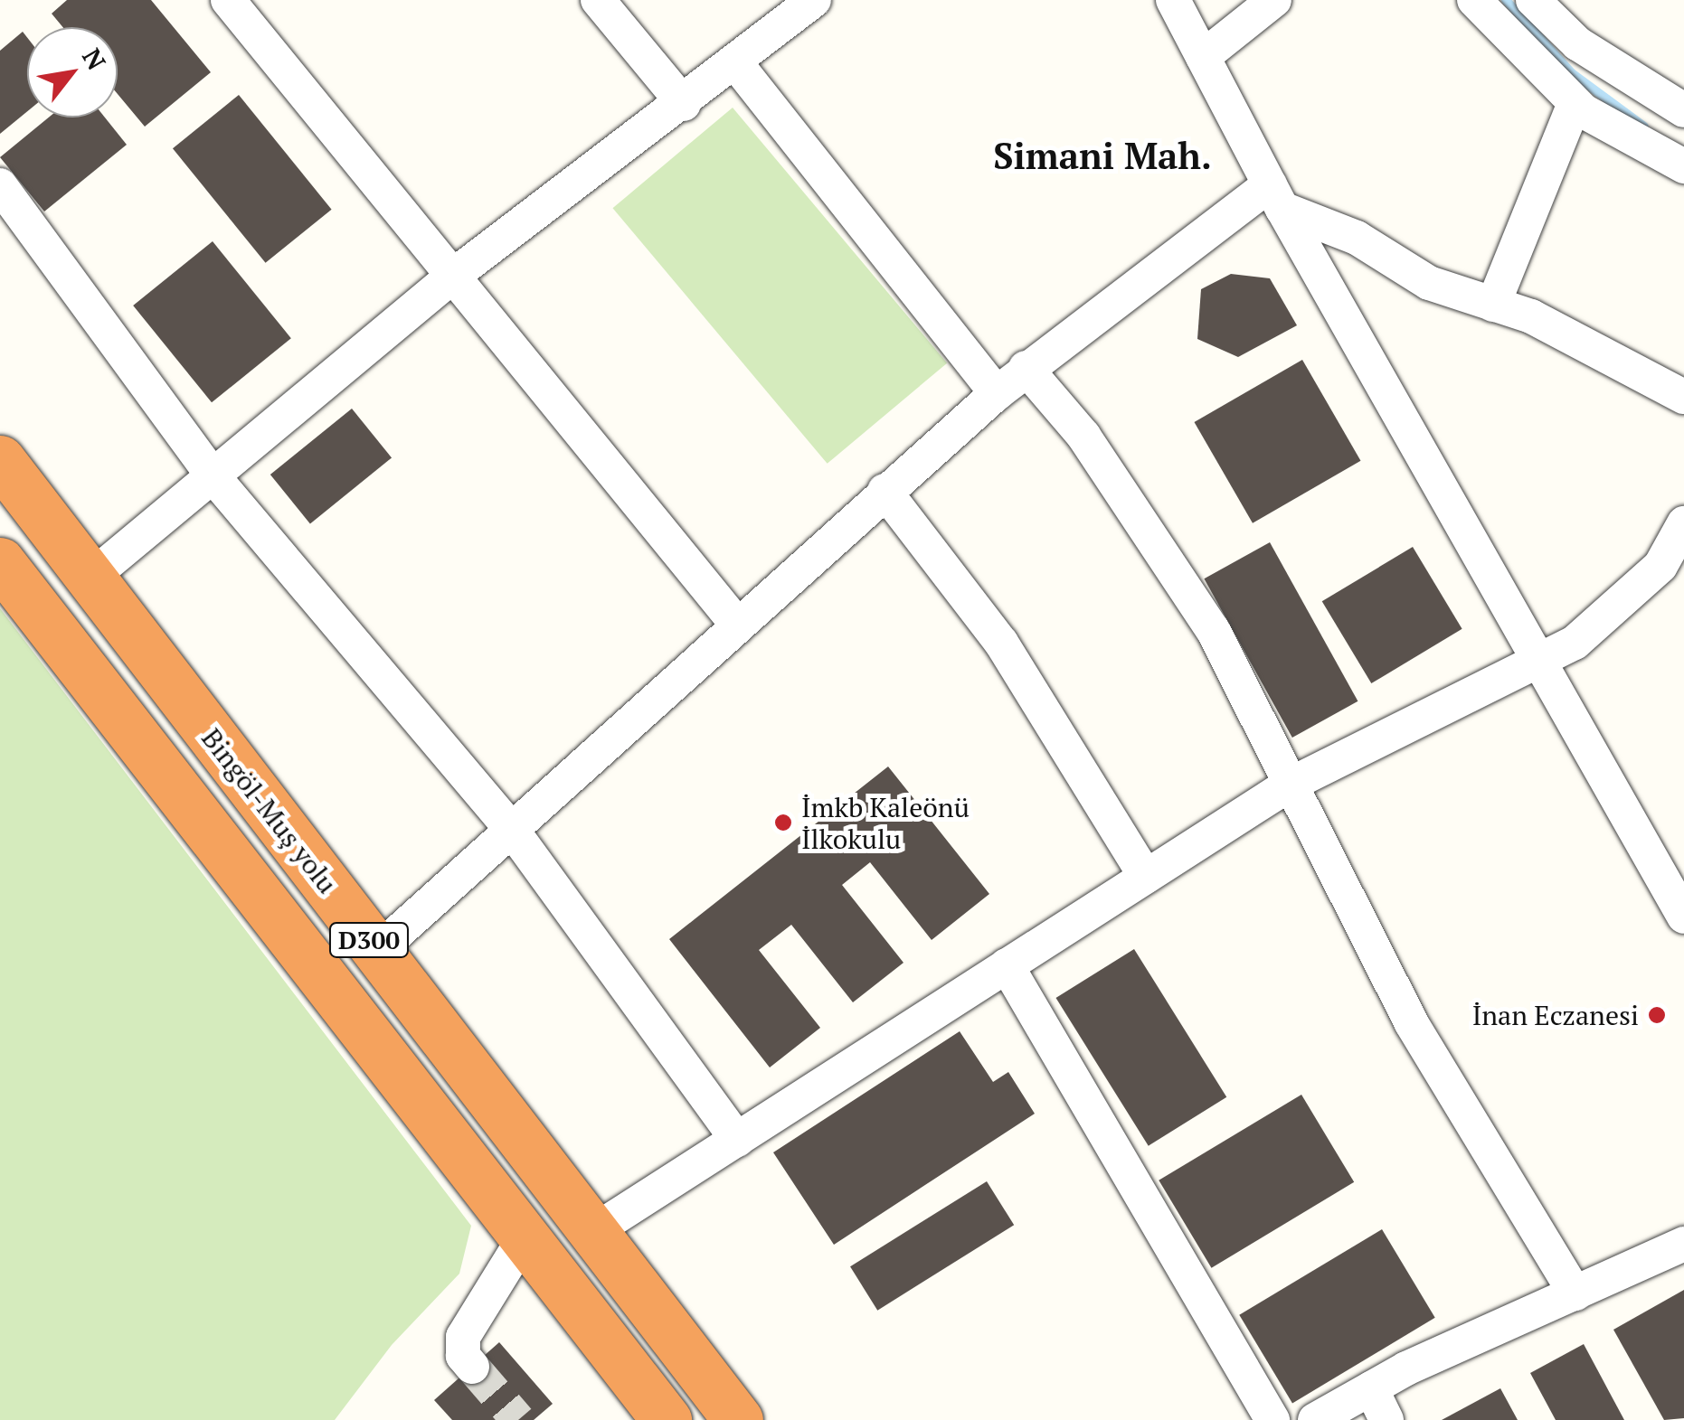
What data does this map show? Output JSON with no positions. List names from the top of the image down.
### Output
{
  "streets": {
    "highway": ["Bingöl-Muş yolu", "D300"]
  },
  "districts": ["Simani Mah."],
  "places": ["İmkb Kaleönü İlkokulu", "İnan Eczanesi"],
  "north": "top right"
}
